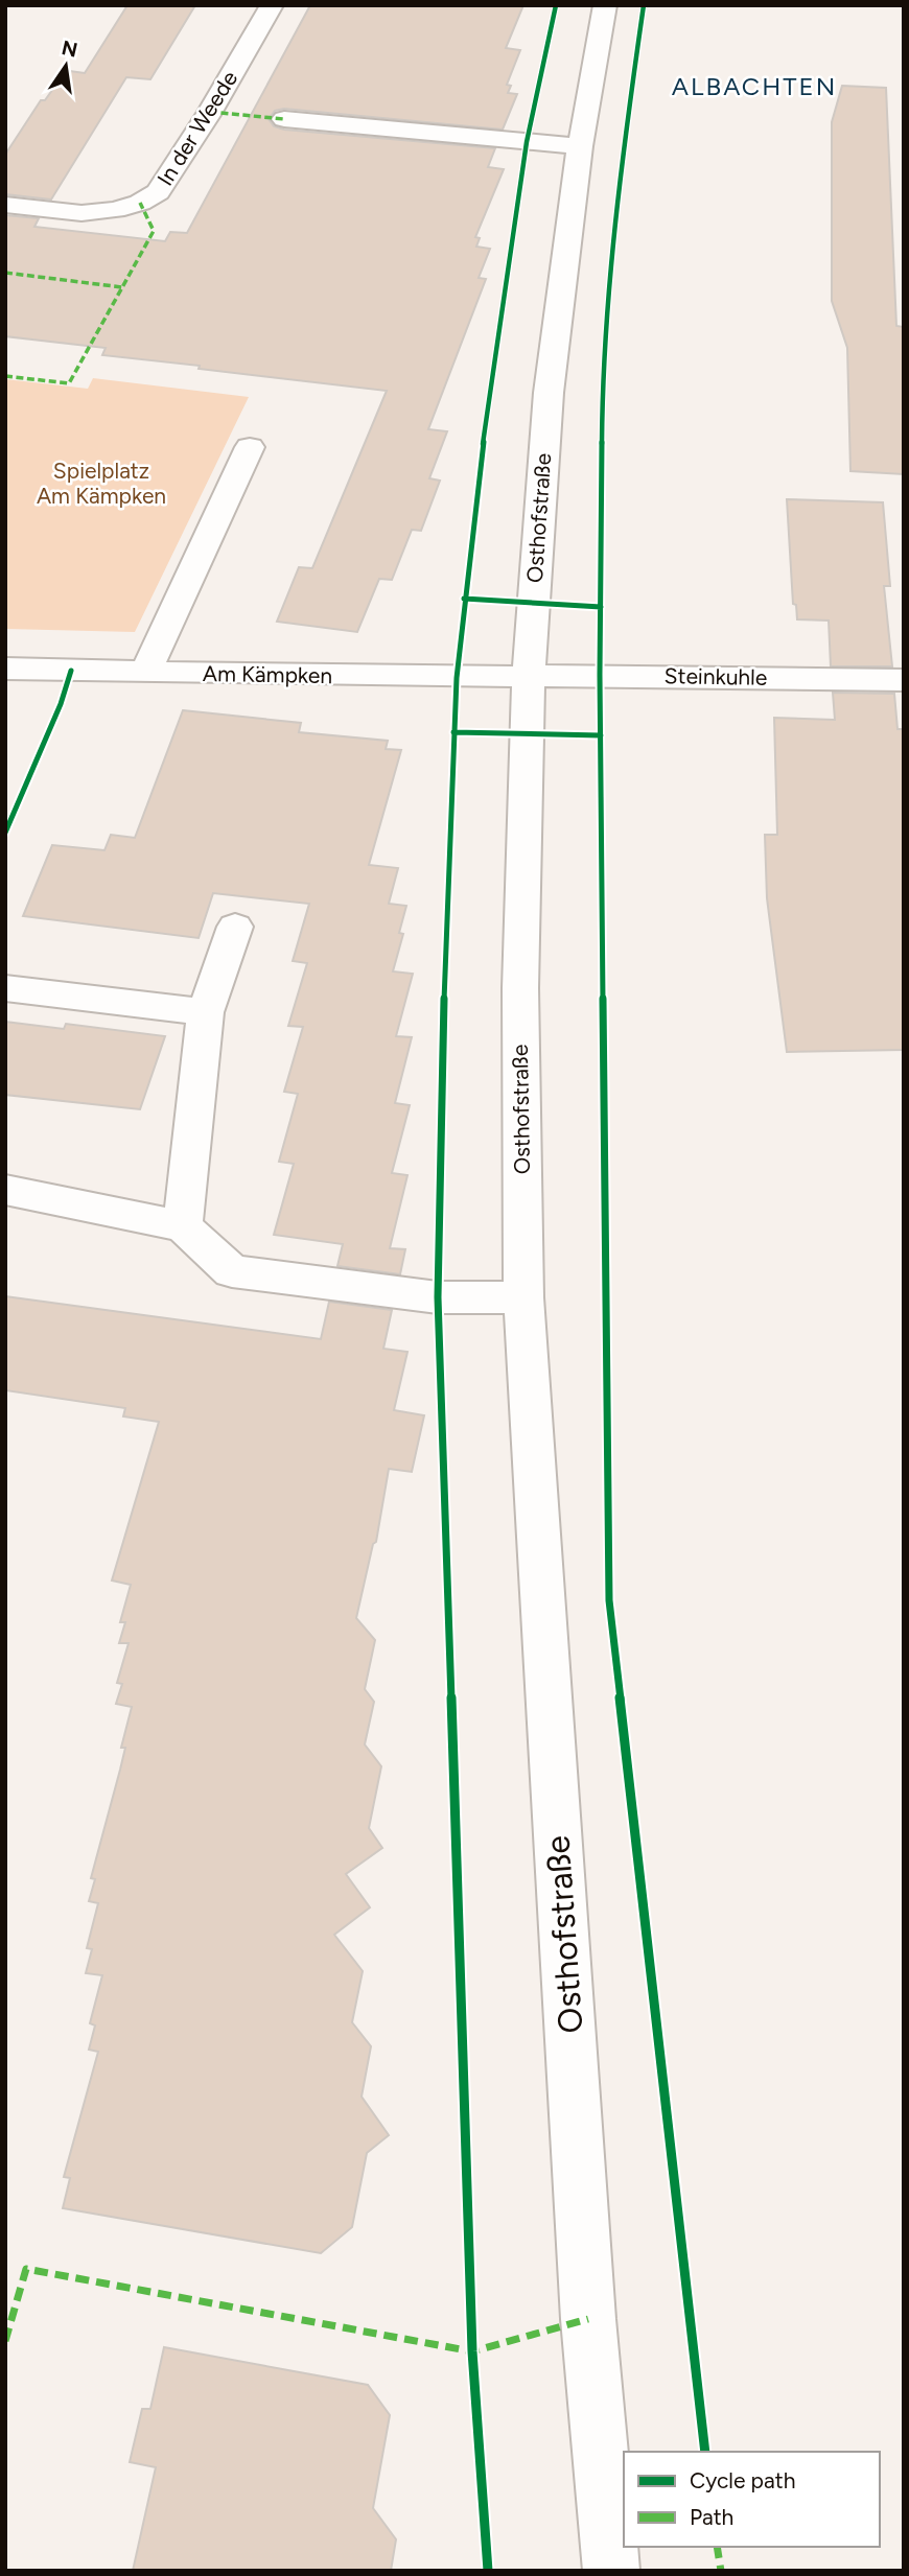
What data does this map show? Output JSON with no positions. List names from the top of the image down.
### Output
{
  "streets": {
    "street": [
      "In der Weede",
      "Osthofstraße",
      "Am Kämpken",
      "Steinkuhle"
    ]
  },
  "crossings": [
    ["Osthofstraße", "Am Kämpken"],
    ["Osthofstraße", "Steinkuhle"],
    ["Am Kämpken", "Steinkuhle"]
  ],
  "districts": ["ALBACHTEN"],
  "parks": ["Spielplatz Am Kämpken"],
  "legend": ["Cycle path", "Path"],
  "north": "top"
}
